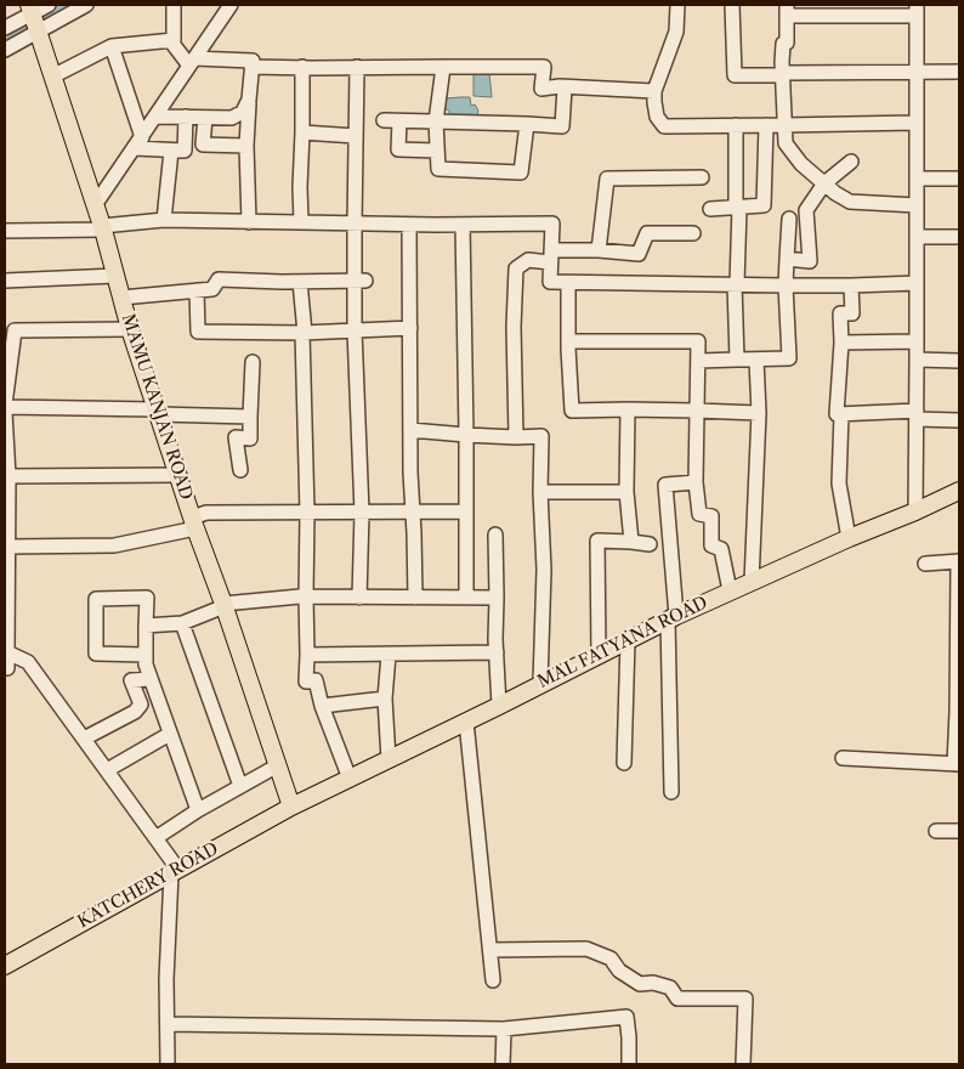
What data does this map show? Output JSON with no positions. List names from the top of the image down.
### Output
{
  "streets": {
    "main road": ["MAMU KANJAN ROAD", "MAL FATYANA ROAD", "KATCHERY ROAD"]
  },
  "crossings": [
    ["MAMU KANJAN ROAD", "MAL FATYANA ROAD"],
    ["MAMU KANJAN ROAD", "KATCHERY ROAD"],
    ["MAL FATYANA ROAD", "KATCHERY ROAD"]
  ]
}
